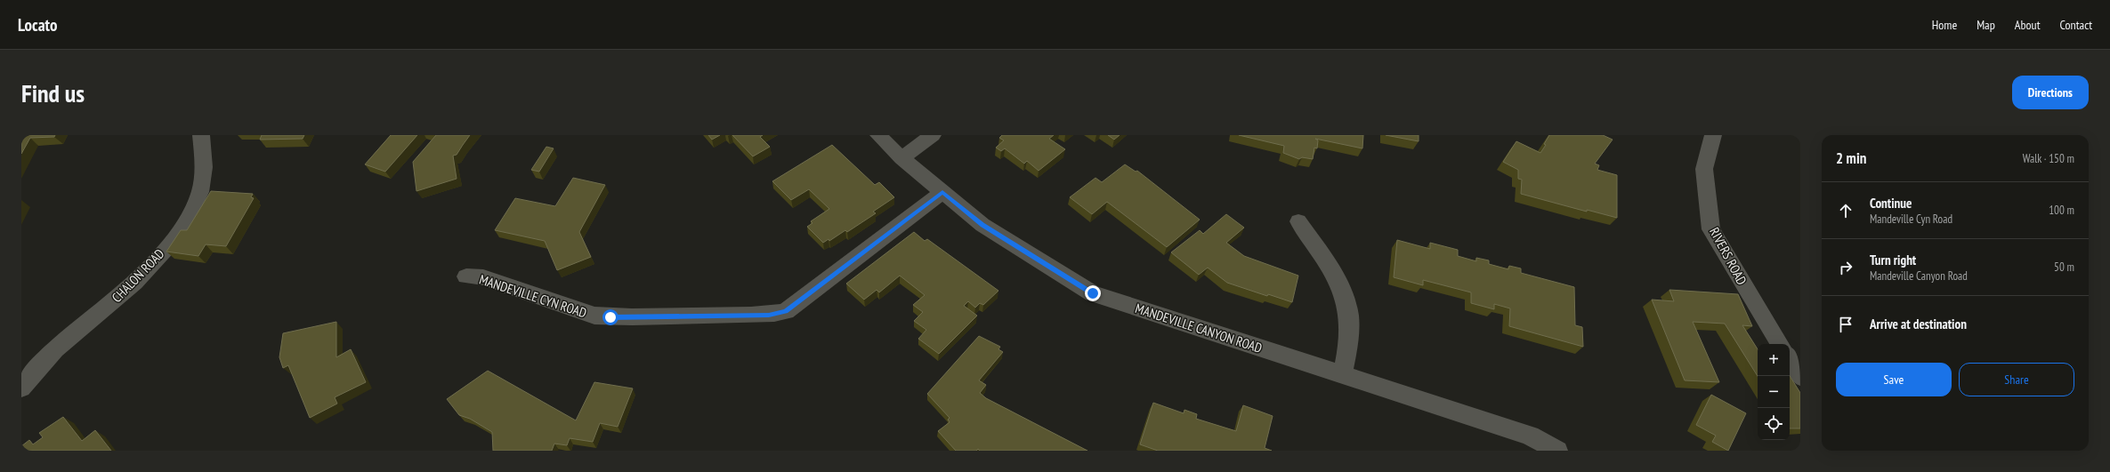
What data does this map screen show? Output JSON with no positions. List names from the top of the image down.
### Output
{
  "streets": {
    "street": [
      "RIVERS ROAD",
      "CHALON ROAD",
      "MANDEVILLE CYN ROAD",
      "MANDEVILLE CANYON ROAD"
    ]
  },
  "crossings": [
    ["MANDEVILLE CYN ROAD", "MANDEVILLE CANYON ROAD"]
  ],
  "page": {
    "header": "Locato",
    "nav": [
      "Home",
      "Map",
      "About",
      "Contact"
    ],
    "buttons": [
      "Directions",
      ["Save", "Share"]
    ],
    "title": "Find us",
    "heading": ["2 min", "Walk · 150 m"],
    "list": [
      ["Continue", "Mandeville Cyn Road", "100 m"],
      ["Turn right", "Mandeville Canyon Road", "50 m"],
      "Arrive at destination"
    ],
    "map_buttons": ["+", "−"]
  }
}
